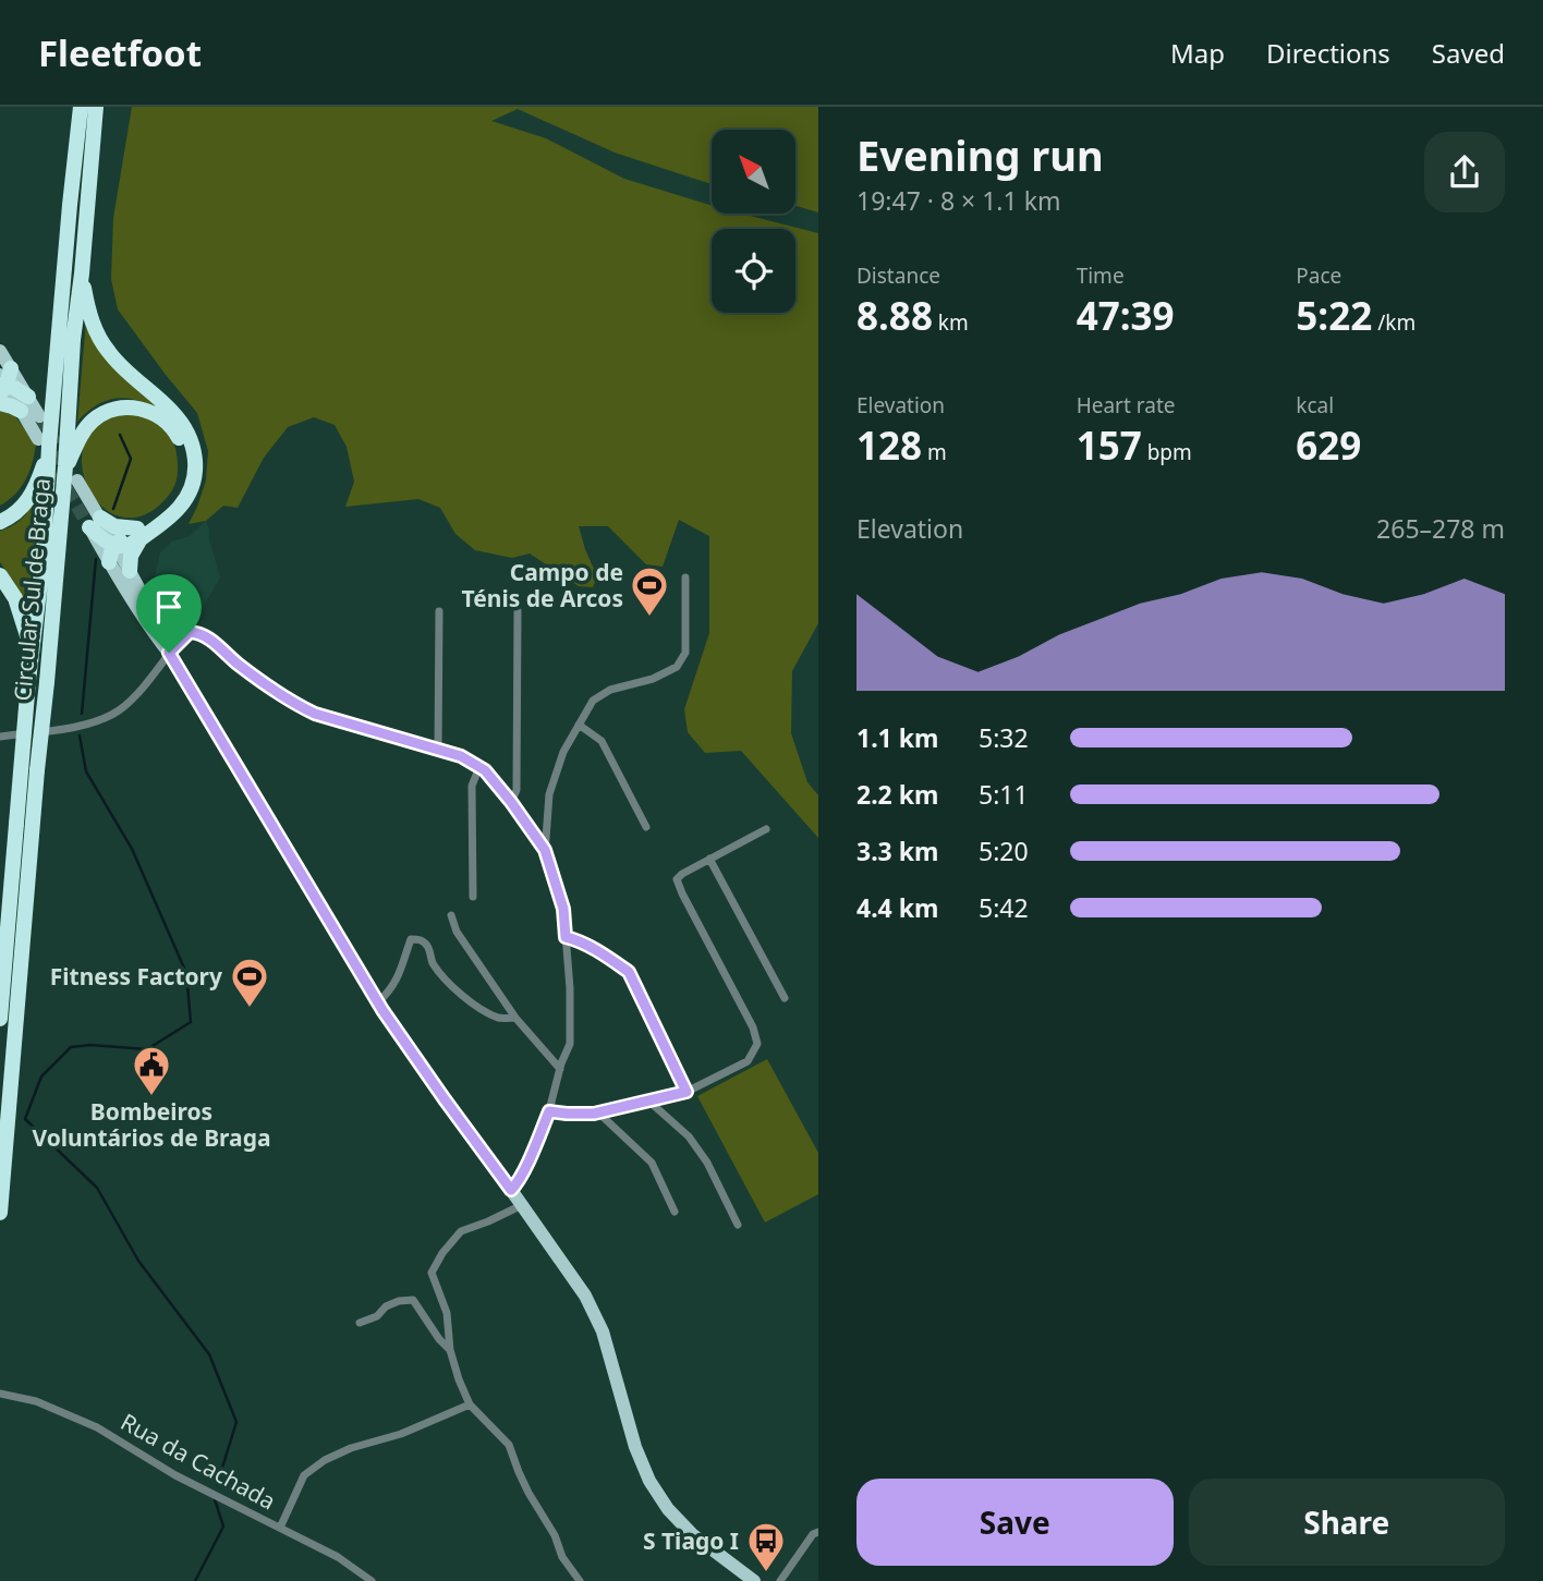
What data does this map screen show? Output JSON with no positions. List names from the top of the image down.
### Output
{
  "streets": {
    "highway": ["Circular Sul de Braga"],
    "street": ["Rua da Cachada"]
  },
  "places": {
    "sports": ["Campo de Ténis de Arcos", "Fitness Factory"],
    "public building": ["Bombeiros Voluntários de Braga"],
    "bus stop": ["S Tiago I"]
  },
  "north": "top left",
  "page": {
    "header": "Fleetfoot",
    "nav": ["Map", "Directions", "Saved"],
    "heading": ["Evening run", "19:47 · 8 × 1.1 km"],
    "stats": [
      ["Distance", "8.88 km"],
      ["Time", "47:39"],
      ["Pace", "5:22 /km"],
      ["Elevation", "128 m"],
      ["Heart rate", "157 bpm"],
      ["kcal", "629"]
    ],
    "chart": ["Elevation", "265–278 m"],
    "list": [
      {
        "name": "1.1 km",
        "note": "5:32"
      },
      {
        "name": "2.2 km",
        "note": "5:11"
      },
      {
        "name": "3.3 km",
        "note": "5:20"
      },
      {
        "name": "4.4 km",
        "note": "5:42"
      }
    ],
    "buttons": ["Save", "Share"]
  }
}
